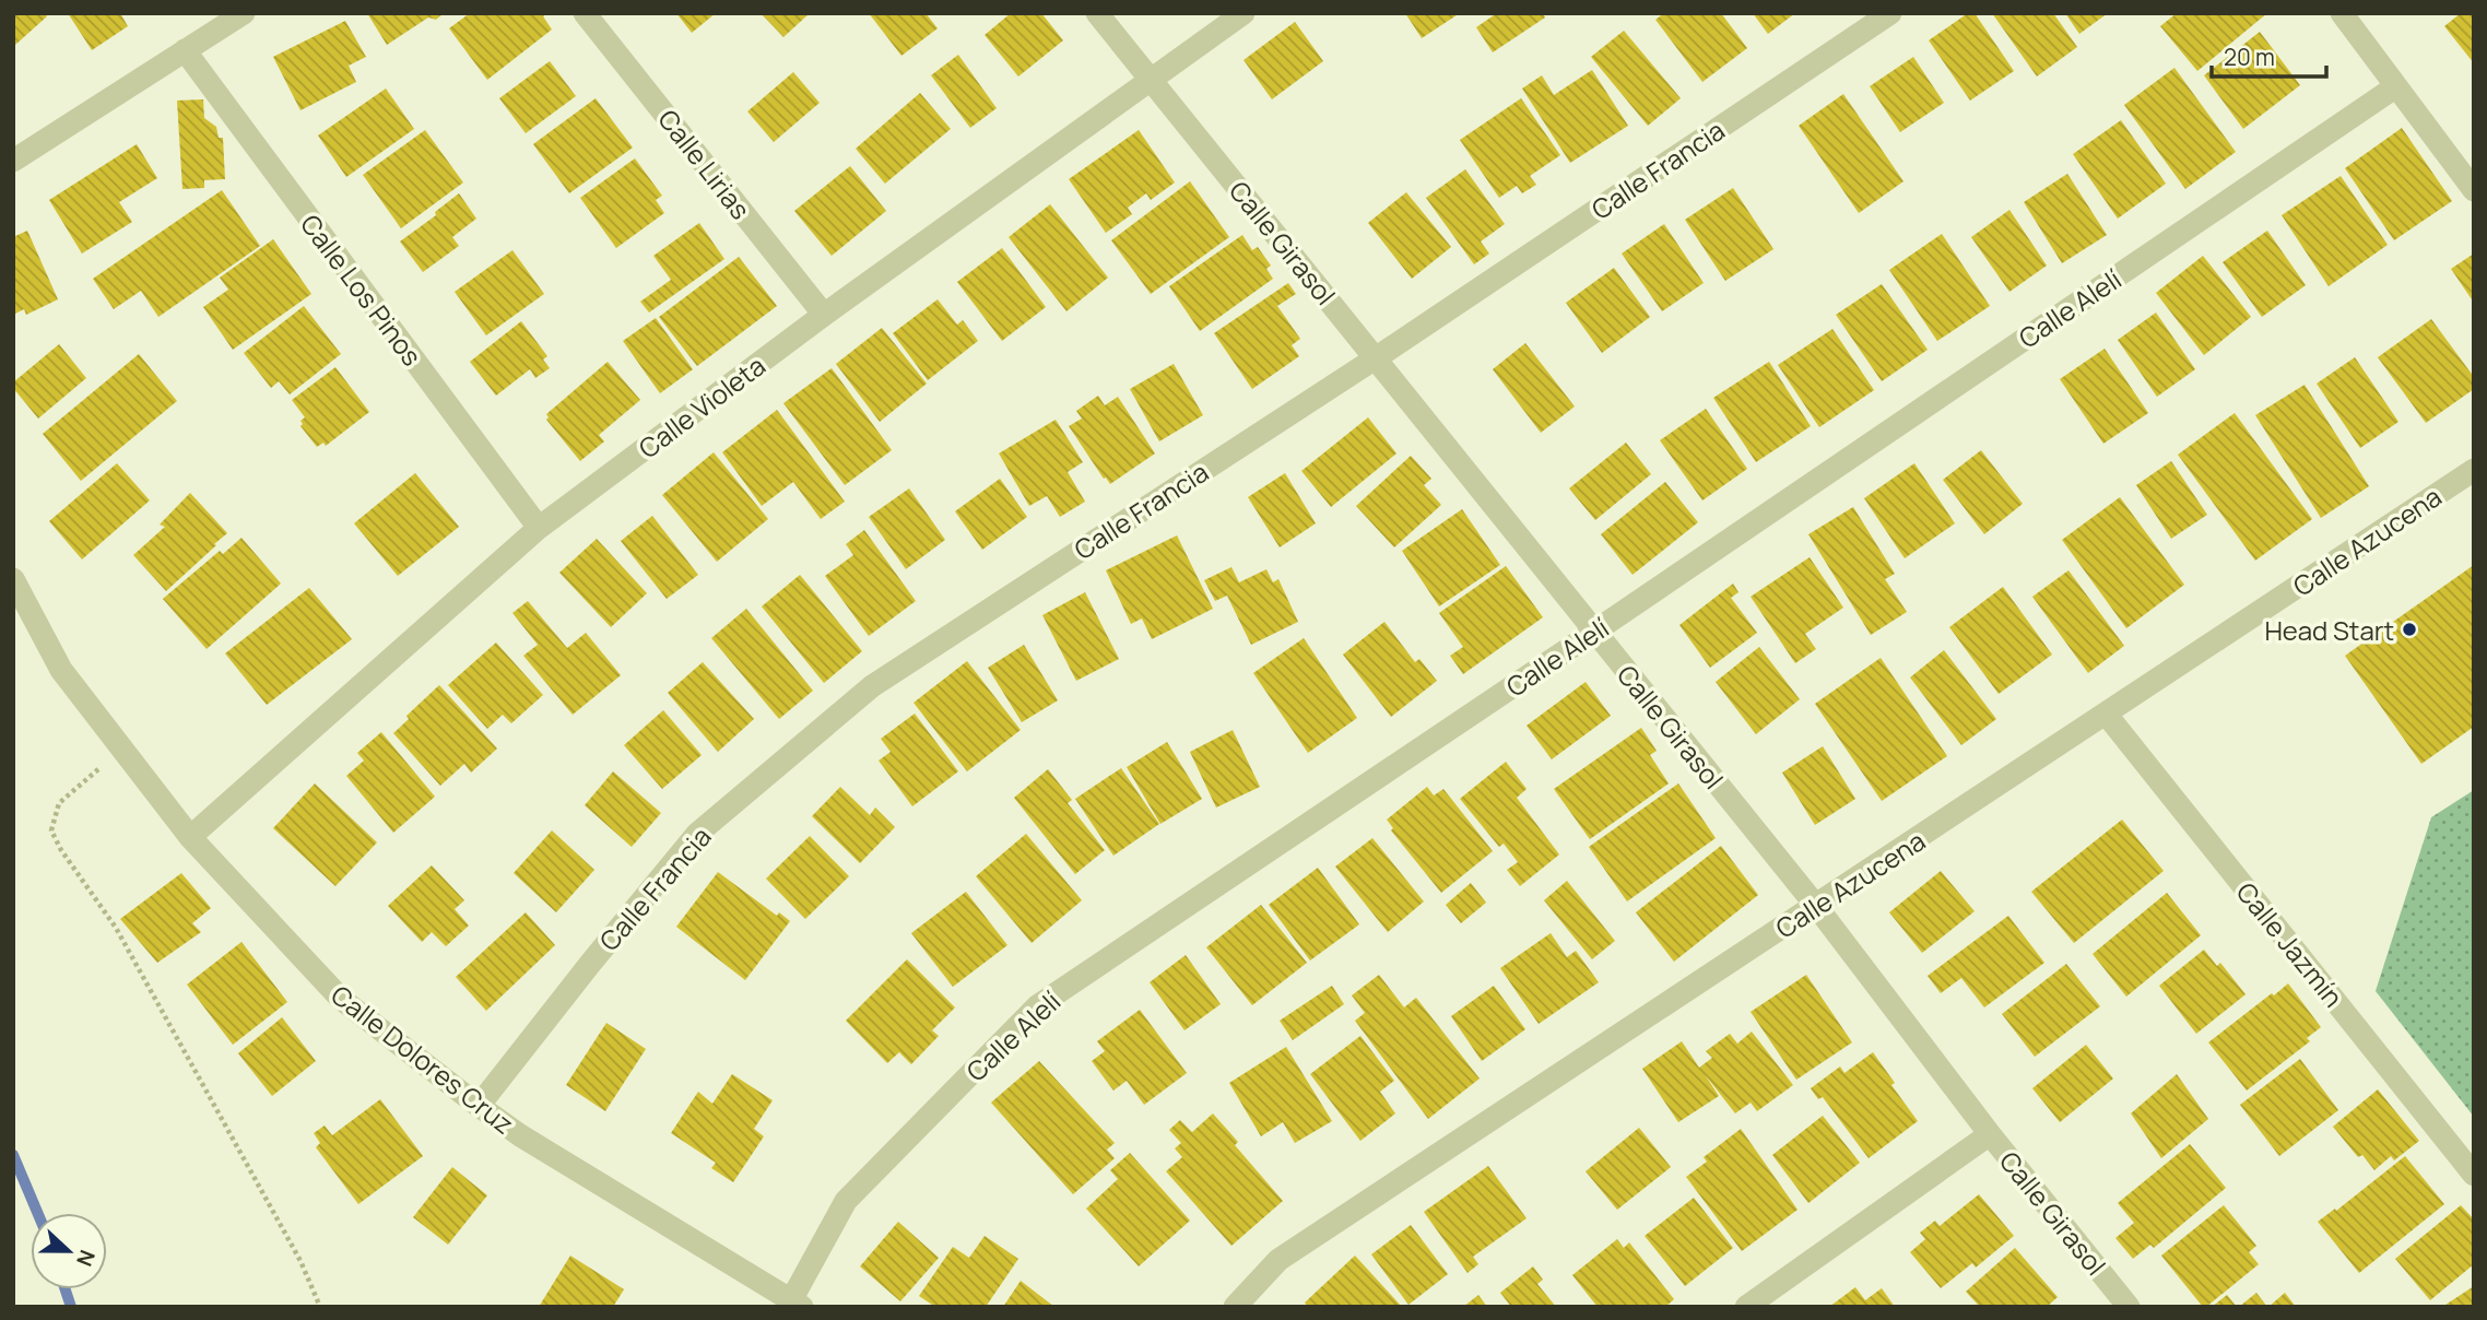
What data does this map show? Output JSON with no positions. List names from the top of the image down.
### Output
{
  "streets": {
    "street": [
      "Calle Lirias",
      "Calle Francia",
      "Calle Girasol",
      "Calle Los Pinos",
      "Calle Alelí",
      "Calle Violeta",
      "Calle Azucena",
      "Calle Jazmín",
      "Calle Dolores Cruz"
    ]
  },
  "crossings": [
    ["Calle Lirias", "Calle Violeta"],
    ["Calle Francia", "Calle Girasol"],
    ["Calle Francia", "Calle Dolores Cruz"],
    ["Calle Girasol", "Calle Alelí"],
    ["Calle Girasol", "Calle Violeta"],
    ["Calle Girasol", "Calle Azucena"],
    ["Calle Los Pinos", "Calle Violeta"],
    ["Calle Alelí", "Calle Dolores Cruz"],
    ["Calle Violeta", "Calle Dolores Cruz"],
    ["Calle Azucena", "Calle Jazmín"]
  ],
  "places": ["Head Start"],
  "scale_bar": "20 m",
  "north": "right"
}
